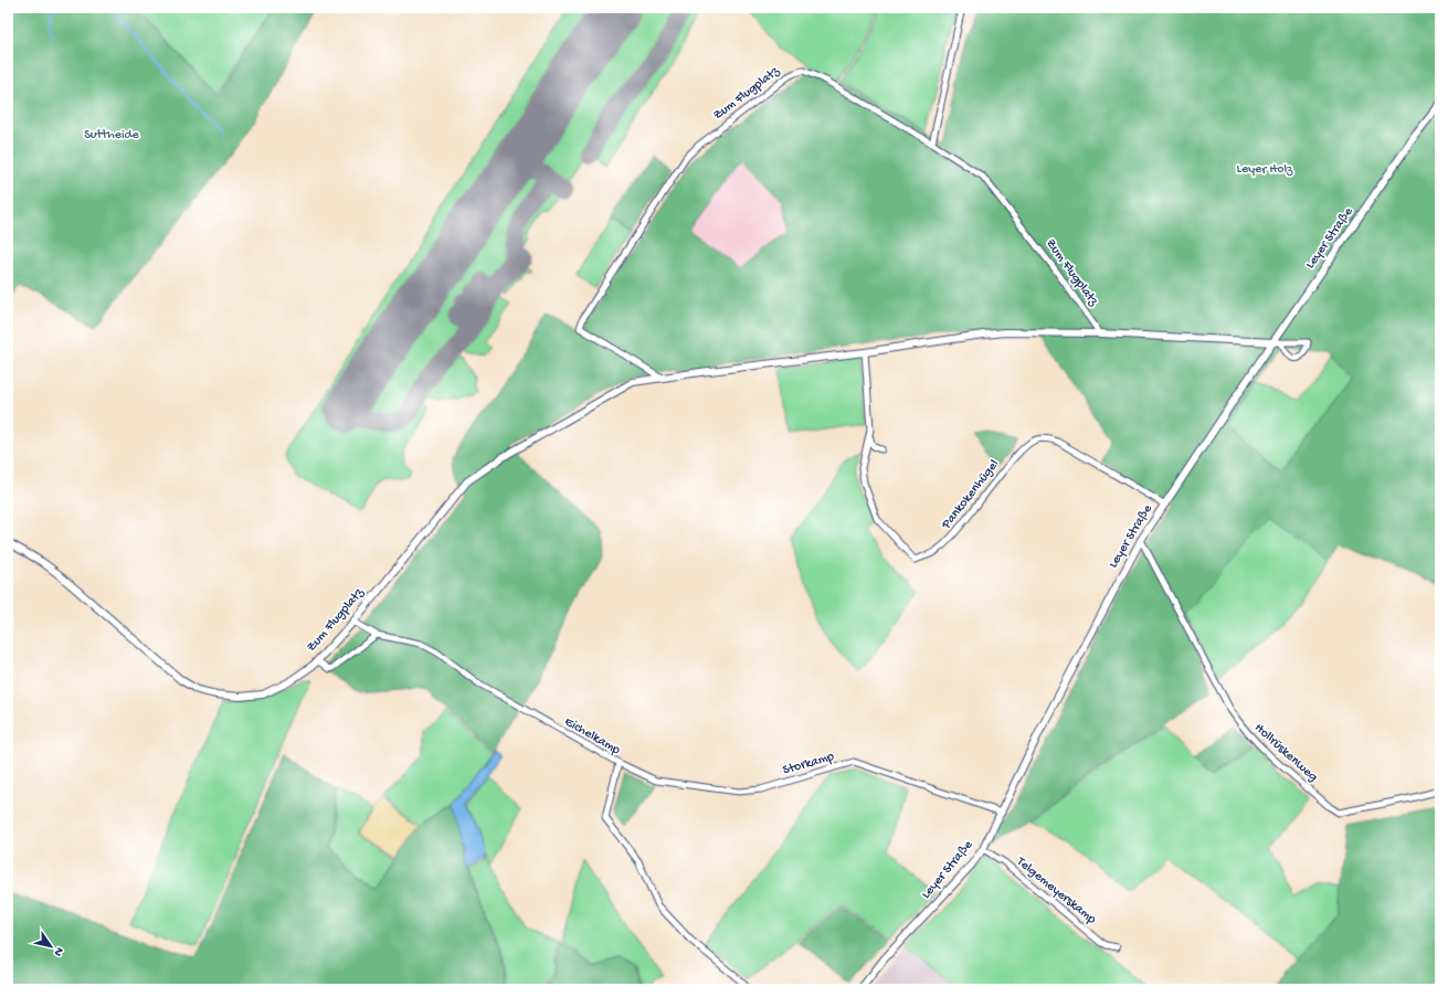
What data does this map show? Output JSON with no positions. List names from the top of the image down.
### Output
{
  "streets": {
    "street": [
      "Zum Flugplatz",
      "Leyer Straße",
      "Pankokenhügel",
      "Eichelkamp",
      "Hollrüskenweg",
      "Storkamp",
      "Telgemeyerskamp"
    ]
  },
  "crossings": [
    ["Zum Flugplatz", "Leyer Straße"],
    ["Zum Flugplatz", "Pankokenhügel"],
    ["Zum Flugplatz", "Eichelkamp"],
    ["Leyer Straße", "Pankokenhügel"],
    ["Leyer Straße", "Hollrüskenweg"],
    ["Leyer Straße", "Storkamp"],
    ["Leyer Straße", "Telgemeyerskamp"],
    ["Eichelkamp", "Storkamp"]
  ],
  "parks": ["Suttheide", "Leyer Holz"],
  "north": "bottom right"
}
